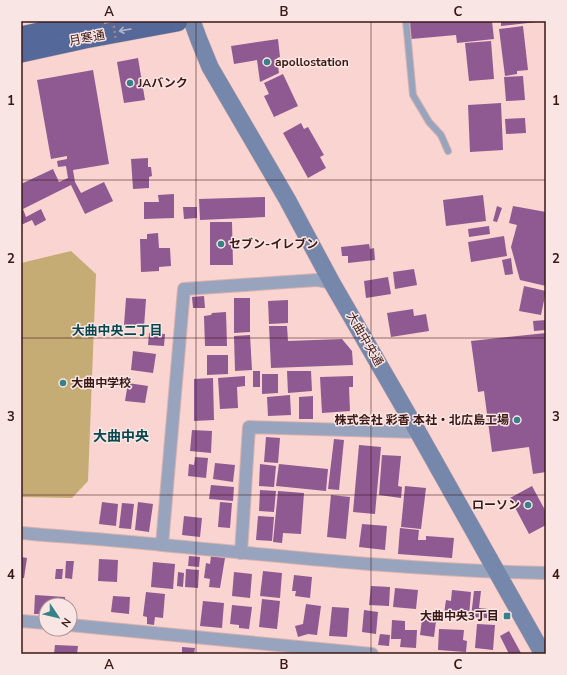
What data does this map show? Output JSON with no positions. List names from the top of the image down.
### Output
{
  "streets": {
    "highway": ["月寒通"],
    "main road": ["大曲中央通"]
  },
  "districts": ["大曲中央二丁目", "大曲中央"],
  "places": {
    "other": [
      "apollostation",
      "JAバンク",
      "セブン-イレブン",
      "大曲中学校",
      "株式会社 彩香 本社・北広島工場",
      "ローソン"
    ],
    "transit": ["大曲中央3丁目"]
  },
  "north": "bottom right",
  "grid": {
    "columns": ["A", "B", "C"],
    "rows": [
      "1",
      "2",
      "3",
      "4"
    ]
  }
}
